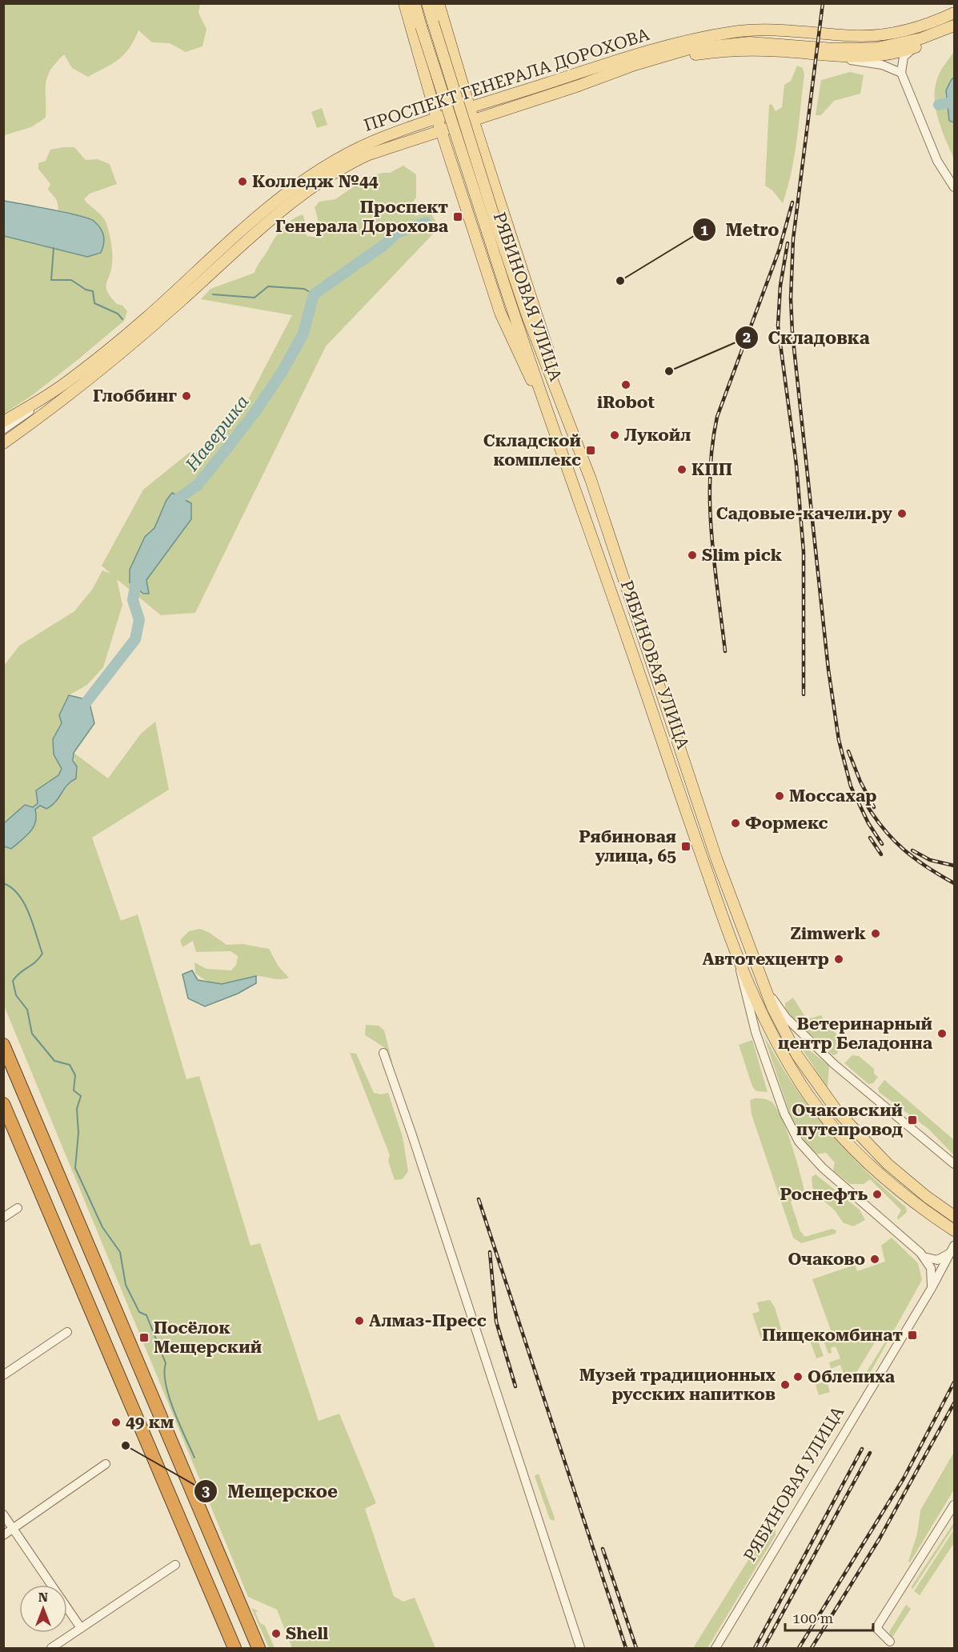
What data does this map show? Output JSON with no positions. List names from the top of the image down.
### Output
{
  "streets": {
    "main road": ["ПРОСПЕКТ ГЕНЕРАЛА ДОРОХОВА", "РЯБИНОВАЯ УЛИЦА"]
  },
  "water": ["Навершка"],
  "places": {
    "other": [
      "Колледж №44",
      "Metro",
      "Складовка",
      "iRobot",
      "Глоббинг",
      "Лукойл",
      "КПП",
      "Садовые-качели.ру",
      "Slim pick",
      "Моссахар",
      "Формекс",
      "Zimwerk",
      "Автотехцентр",
      "Ветеринарный центр Беладонна",
      "Роснефть",
      "Очаково",
      "Алмаз-Пресс",
      "Облепиха",
      "Музей традиционных русских напитков",
      "49 км",
      "Мещерское",
      "Shell"
    ],
    "transit": [
      "Проспект Генерала Дорохова",
      "Складской комплекс",
      "Рябиновая улица, 65",
      "Очаковский путепровод",
      "Пищекомбинат",
      "Посёлок Мещерский"
    ]
  },
  "scale_bar": "100 m",
  "north": "top"
}
